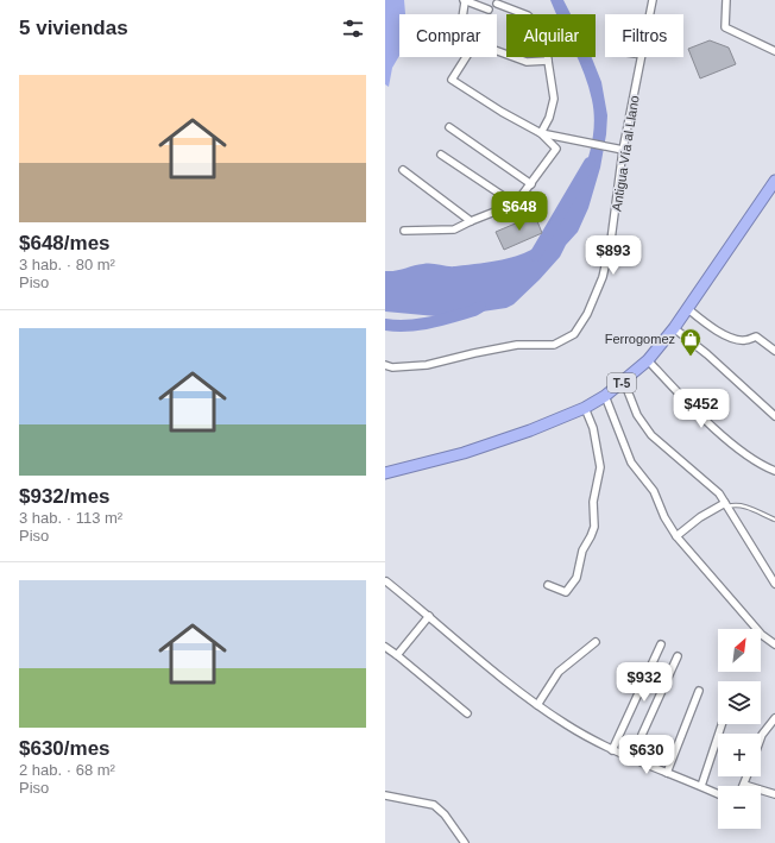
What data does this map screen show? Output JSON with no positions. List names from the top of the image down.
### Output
{
  "streets": {
    "highway": ["T-5"],
    "street": ["Antigua Vía al Llano"]
  },
  "places": {
    "shop": ["Ferrogomez"]
  },
  "north": "top right",
  "page": {
    "heading": "5 viviendas",
    "chip": ["Comprar", "Alquilar", "Filtros"],
    "list": [
      {
        "name": "$648/mes",
        "note": "3 hab. · 80 m² · Piso"
      },
      {
        "name": "$932/mes",
        "note": "3 hab. · 113 m² · Piso"
      },
      {
        "name": "$630/mes",
        "note": "2 hab. · 68 m² · Piso"
      }
    ],
    "price": [
      "$648",
      "$893",
      "$452",
      "$932",
      "$630"
    ],
    "map_buttons": ["+", "−"]
  }
}
